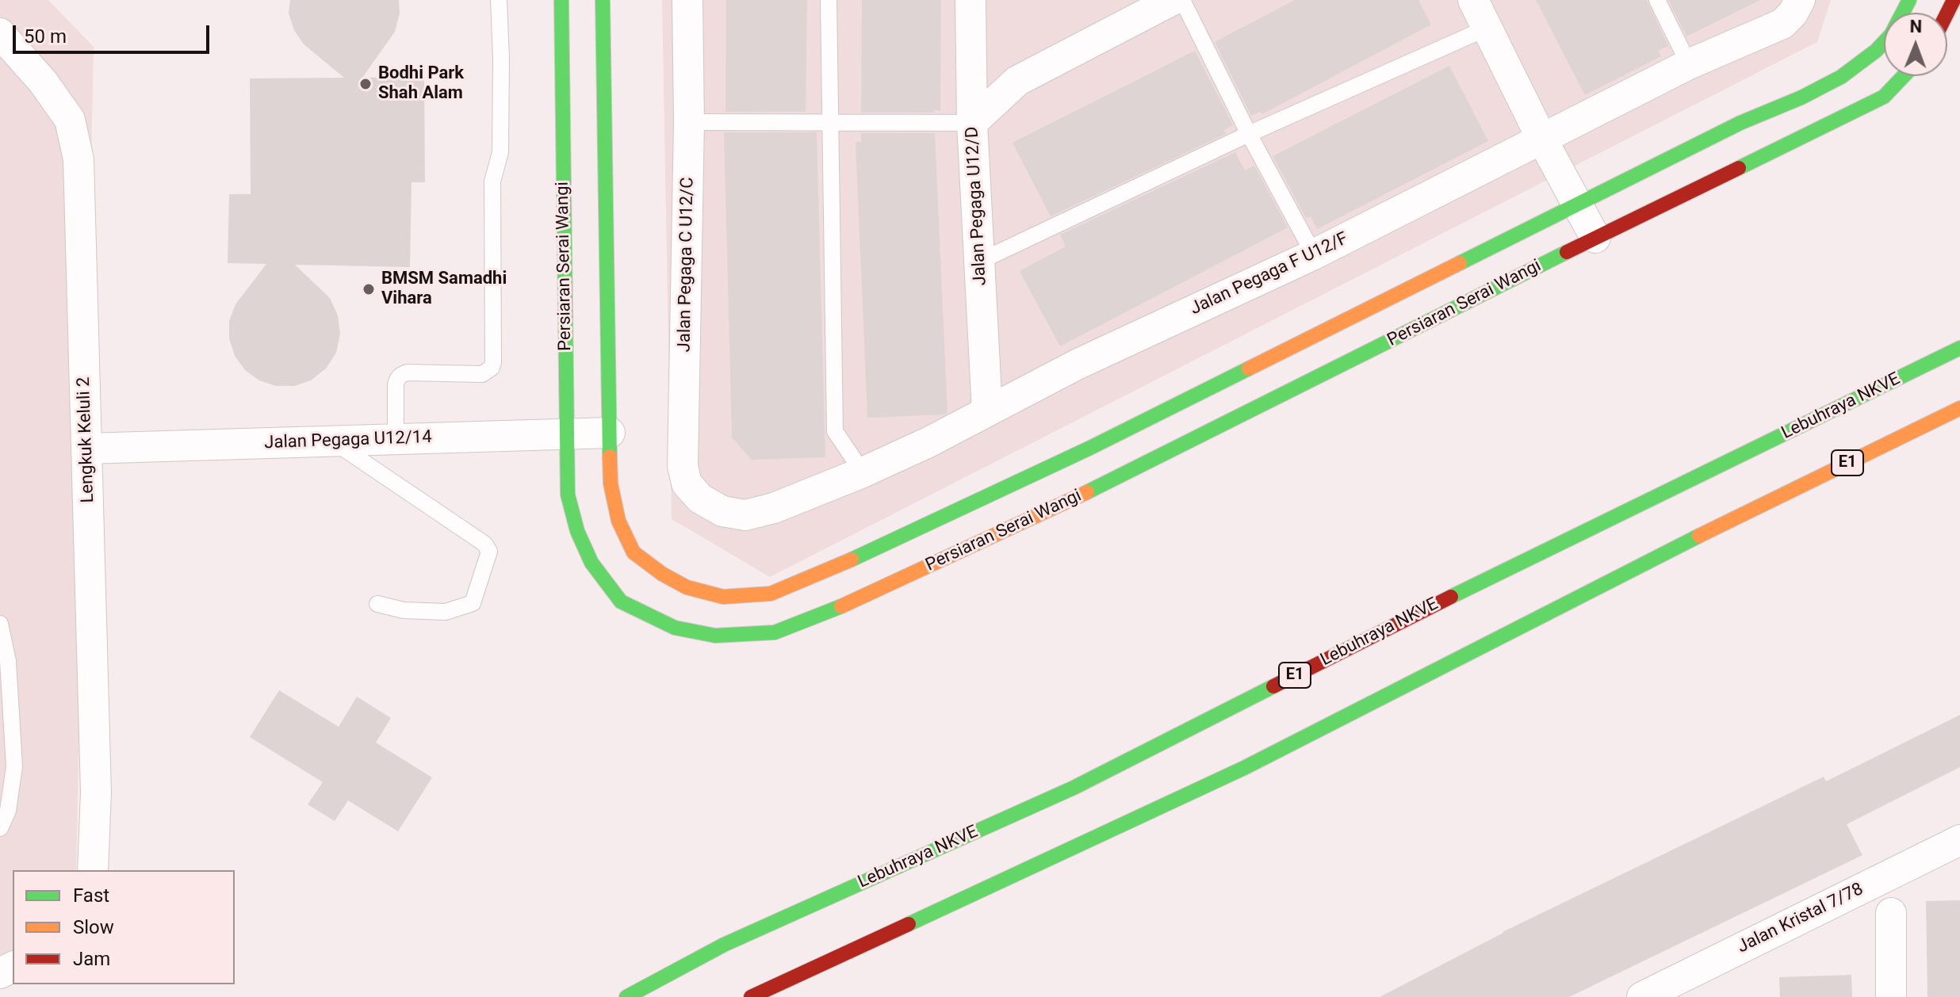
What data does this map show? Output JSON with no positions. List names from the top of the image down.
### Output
{
  "streets": {
    "main road": ["Persiaran Serai Wangi", "Lebuhraya NKVE", "E1"],
    "street": [
      "Jalan Pegaga U12/D",
      "Jalan Pegaga C U12/C",
      "Jalan Pegaga F U12/F",
      "Lengkuk Keluli 2",
      "Jalan Pegaga U12/14",
      "Jalan Kristal 7/78"
    ]
  },
  "crossings": [
    ["Jalan Pegaga U12/D", "Jalan Pegaga F U12/F"],
    ["Jalan Pegaga C U12/C", "Jalan Pegaga F U12/F"],
    ["Persiaran Serai Wangi", "Jalan Pegaga U12/14"],
    ["Lengkuk Keluli 2", "Jalan Pegaga U12/14"]
  ],
  "places": ["Bodhi Park Shah Alam", "BMSM Samadhi Vihara"],
  "legend": ["Fast", "Slow", "Jam"],
  "scale_bar": "50 m",
  "north": "top"
}
